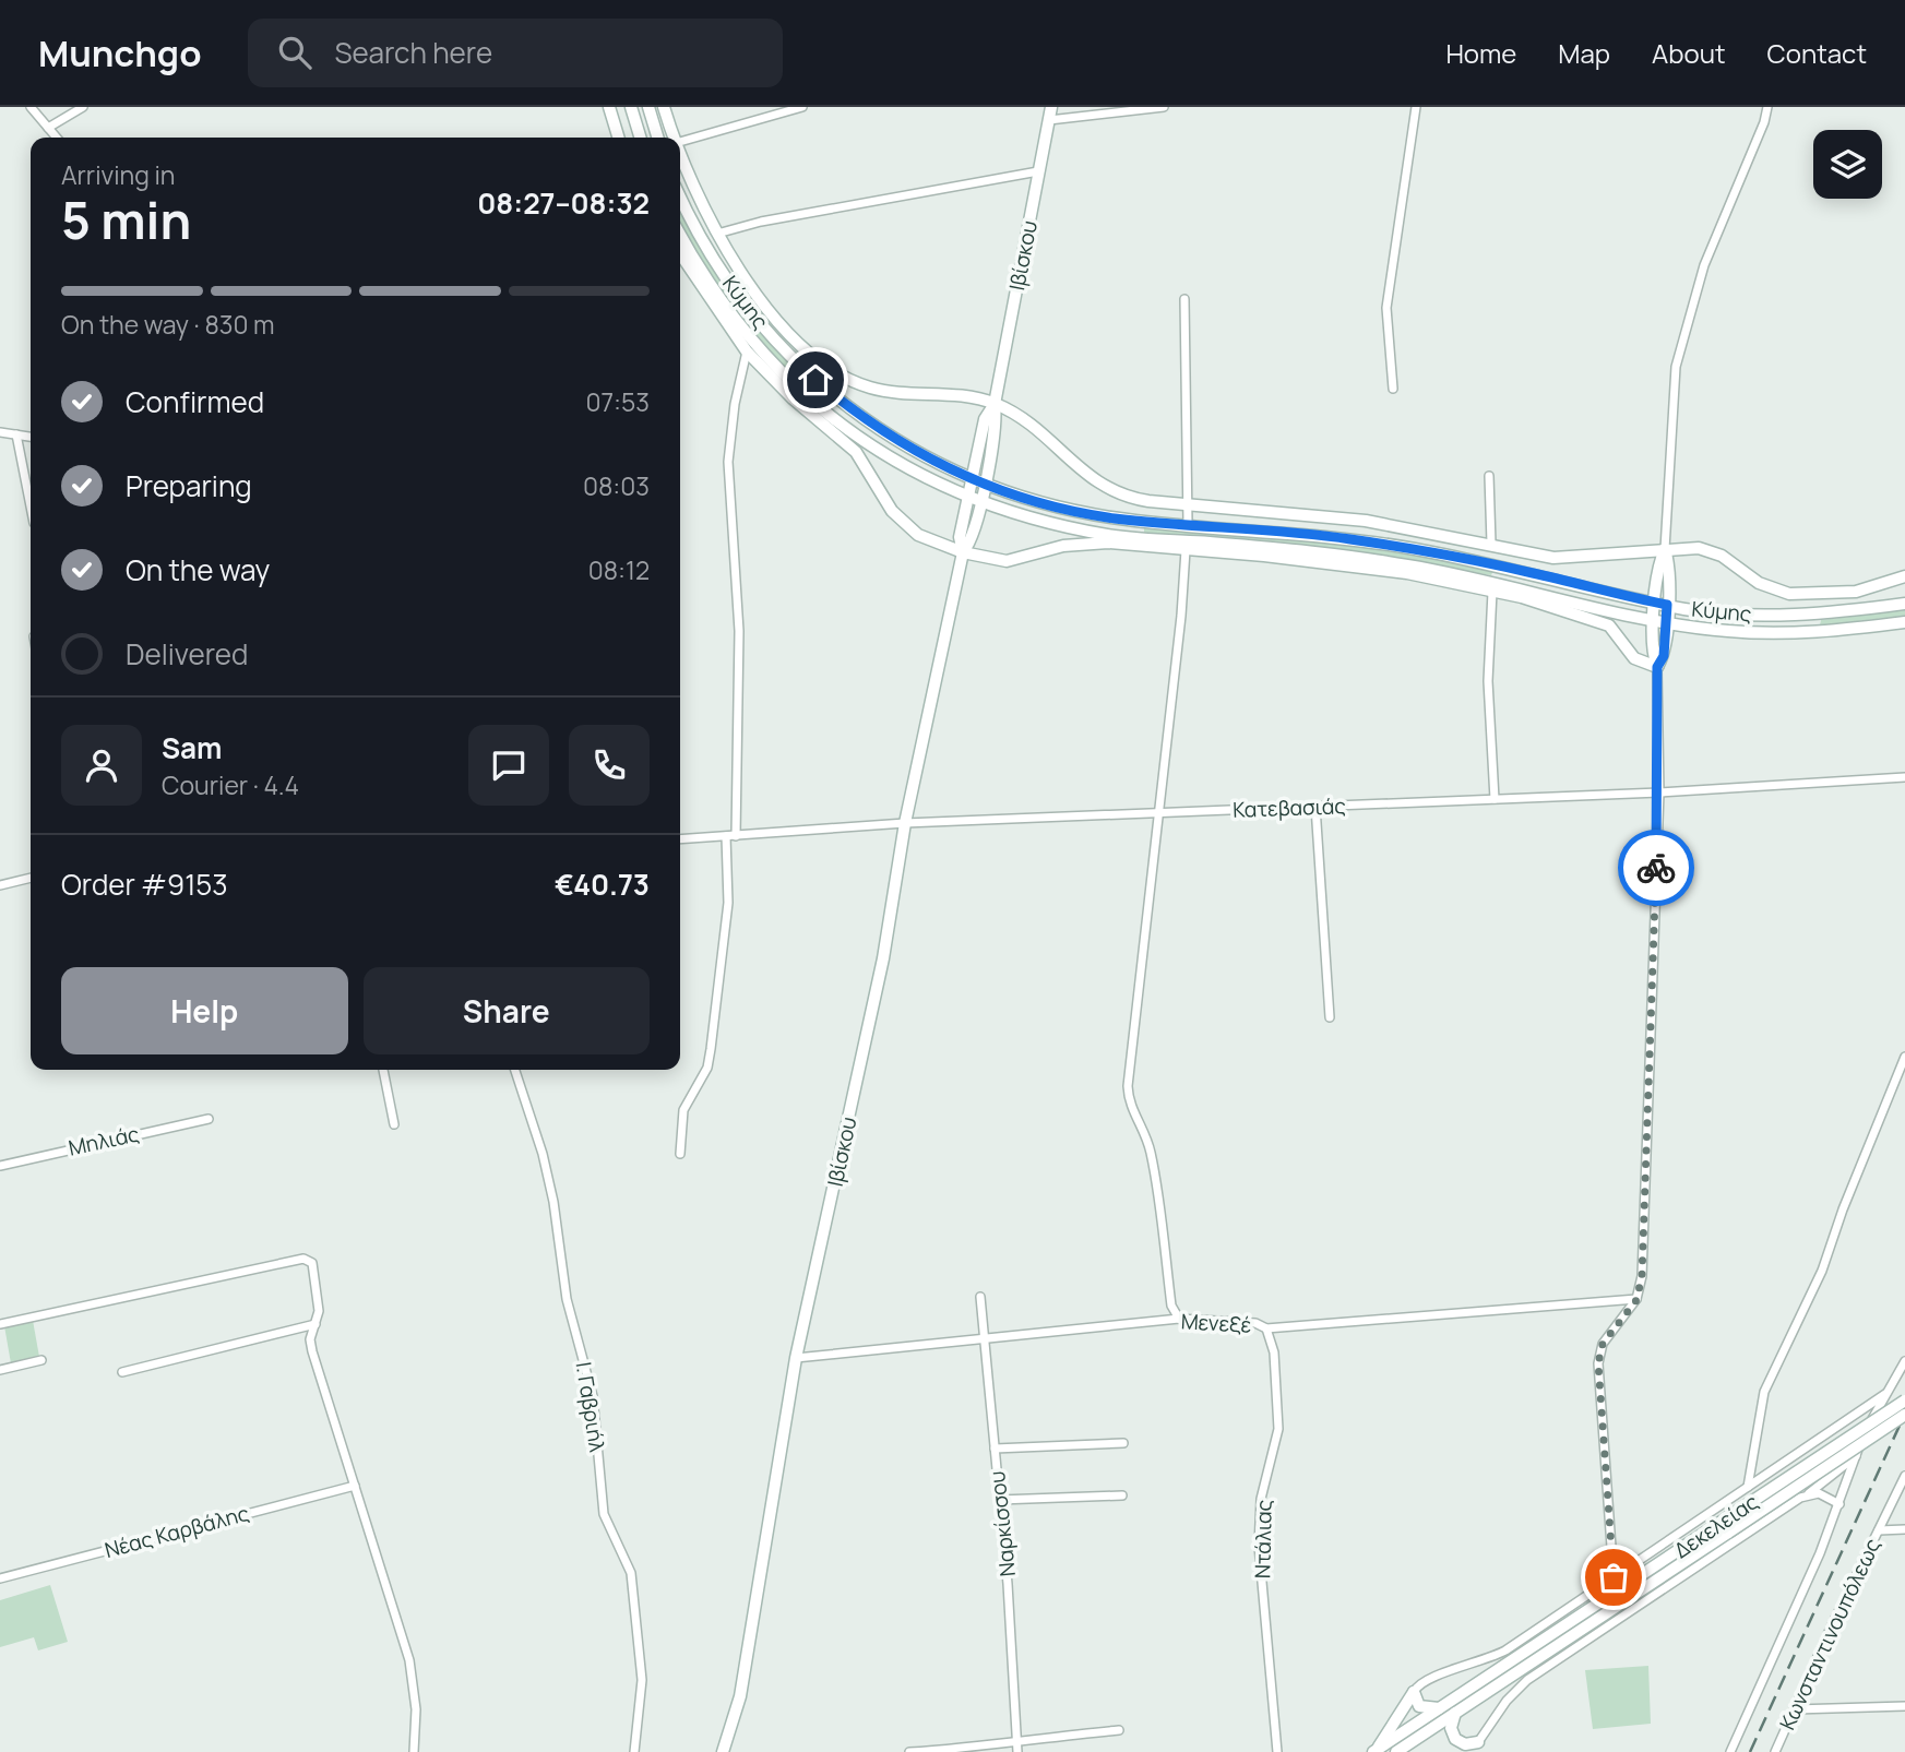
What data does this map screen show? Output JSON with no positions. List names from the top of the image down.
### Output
{
  "streets": {
    "street": [
      "Ιβίσκου",
      "Κύμης",
      "Κατεβασιάς",
      "Μηλιάς",
      "Μενεξέ",
      "Ι. Γαβριήλ",
      "Ναρκίσσου",
      "Δεκελείας",
      "Νέας Καρβάλης",
      "Ντάλιας",
      "Κωνσταντινουπόλεως"
    ]
  },
  "crossings": [
    ["Ιβίσκου", "Κύμης"],
    ["Ιβίσκου", "Κατεβασιάς"],
    ["Ιβίσκου", "Μενεξέ"],
    ["Μενεξέ", "Ναρκίσσου"],
    ["Μενεξέ", "Ντάλιας"]
  ],
  "page": {
    "header": "Munchgo",
    "search": "Search here",
    "nav": [
      "Home",
      "Map",
      "About",
      "Contact"
    ],
    "heading": ["5 min", "Arriving in", "08:27–08:32"],
    "panel": [
      "Sam",
      "Courier · 4.4",
      "Order #9153",
      "€40.73"
    ],
    "bar": "On the way · 830 m",
    "list": [
      ["Confirmed", "07:53"],
      ["Preparing", "08:03"],
      ["On the way", "08:12"],
      "Delivered"
    ],
    "buttons": ["Help", "Share"]
  }
}
